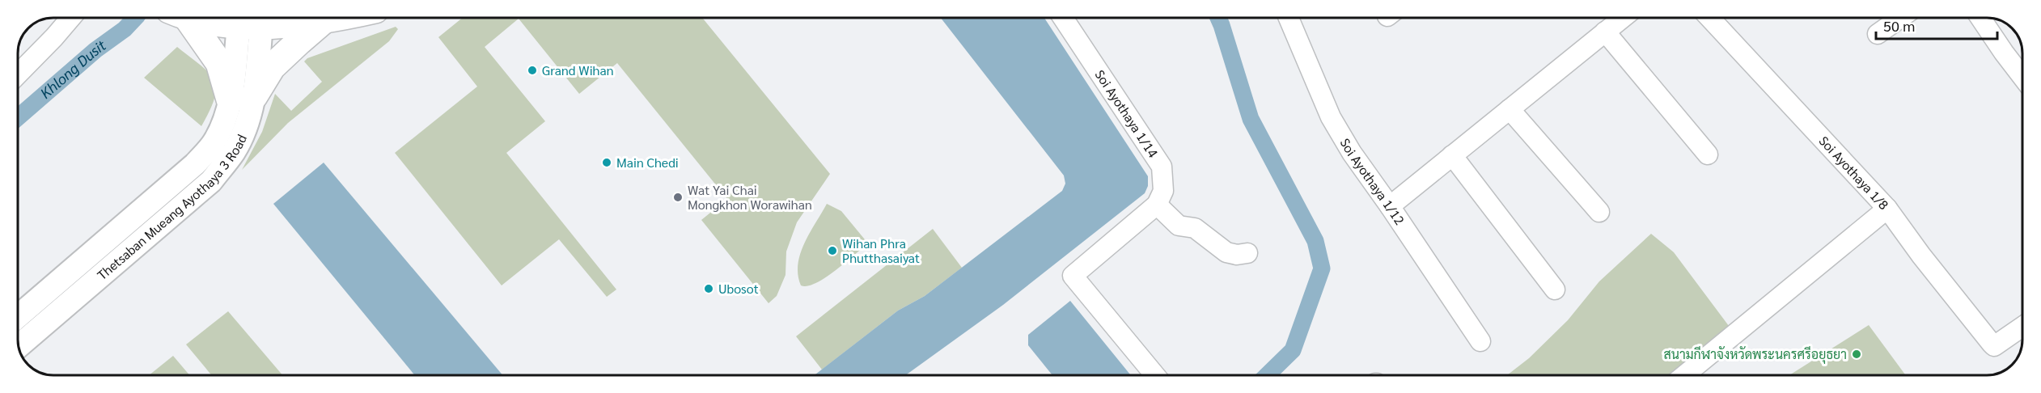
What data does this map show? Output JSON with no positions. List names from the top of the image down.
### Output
{
  "streets": {
    "street": [
      "Soi Ayothaya 1/14",
      "Soi Ayothaya 1/8",
      "Soi Ayothaya 1/12",
      "Thetsaban Mueang Ayothaya 3 Road"
    ]
  },
  "water": ["Khlong Dusit"],
  "places": [
    "Grand Wihan",
    "Main Chedi",
    "Wat Yai Chai Mongkhon Worawihan",
    "Wihan Phra Phutthasaiyat",
    "Ubosot",
    "สนามกีฬาจังหวัดพระนครศรีอยุธยา"
  ],
  "scale_bar": "50 m"
}
